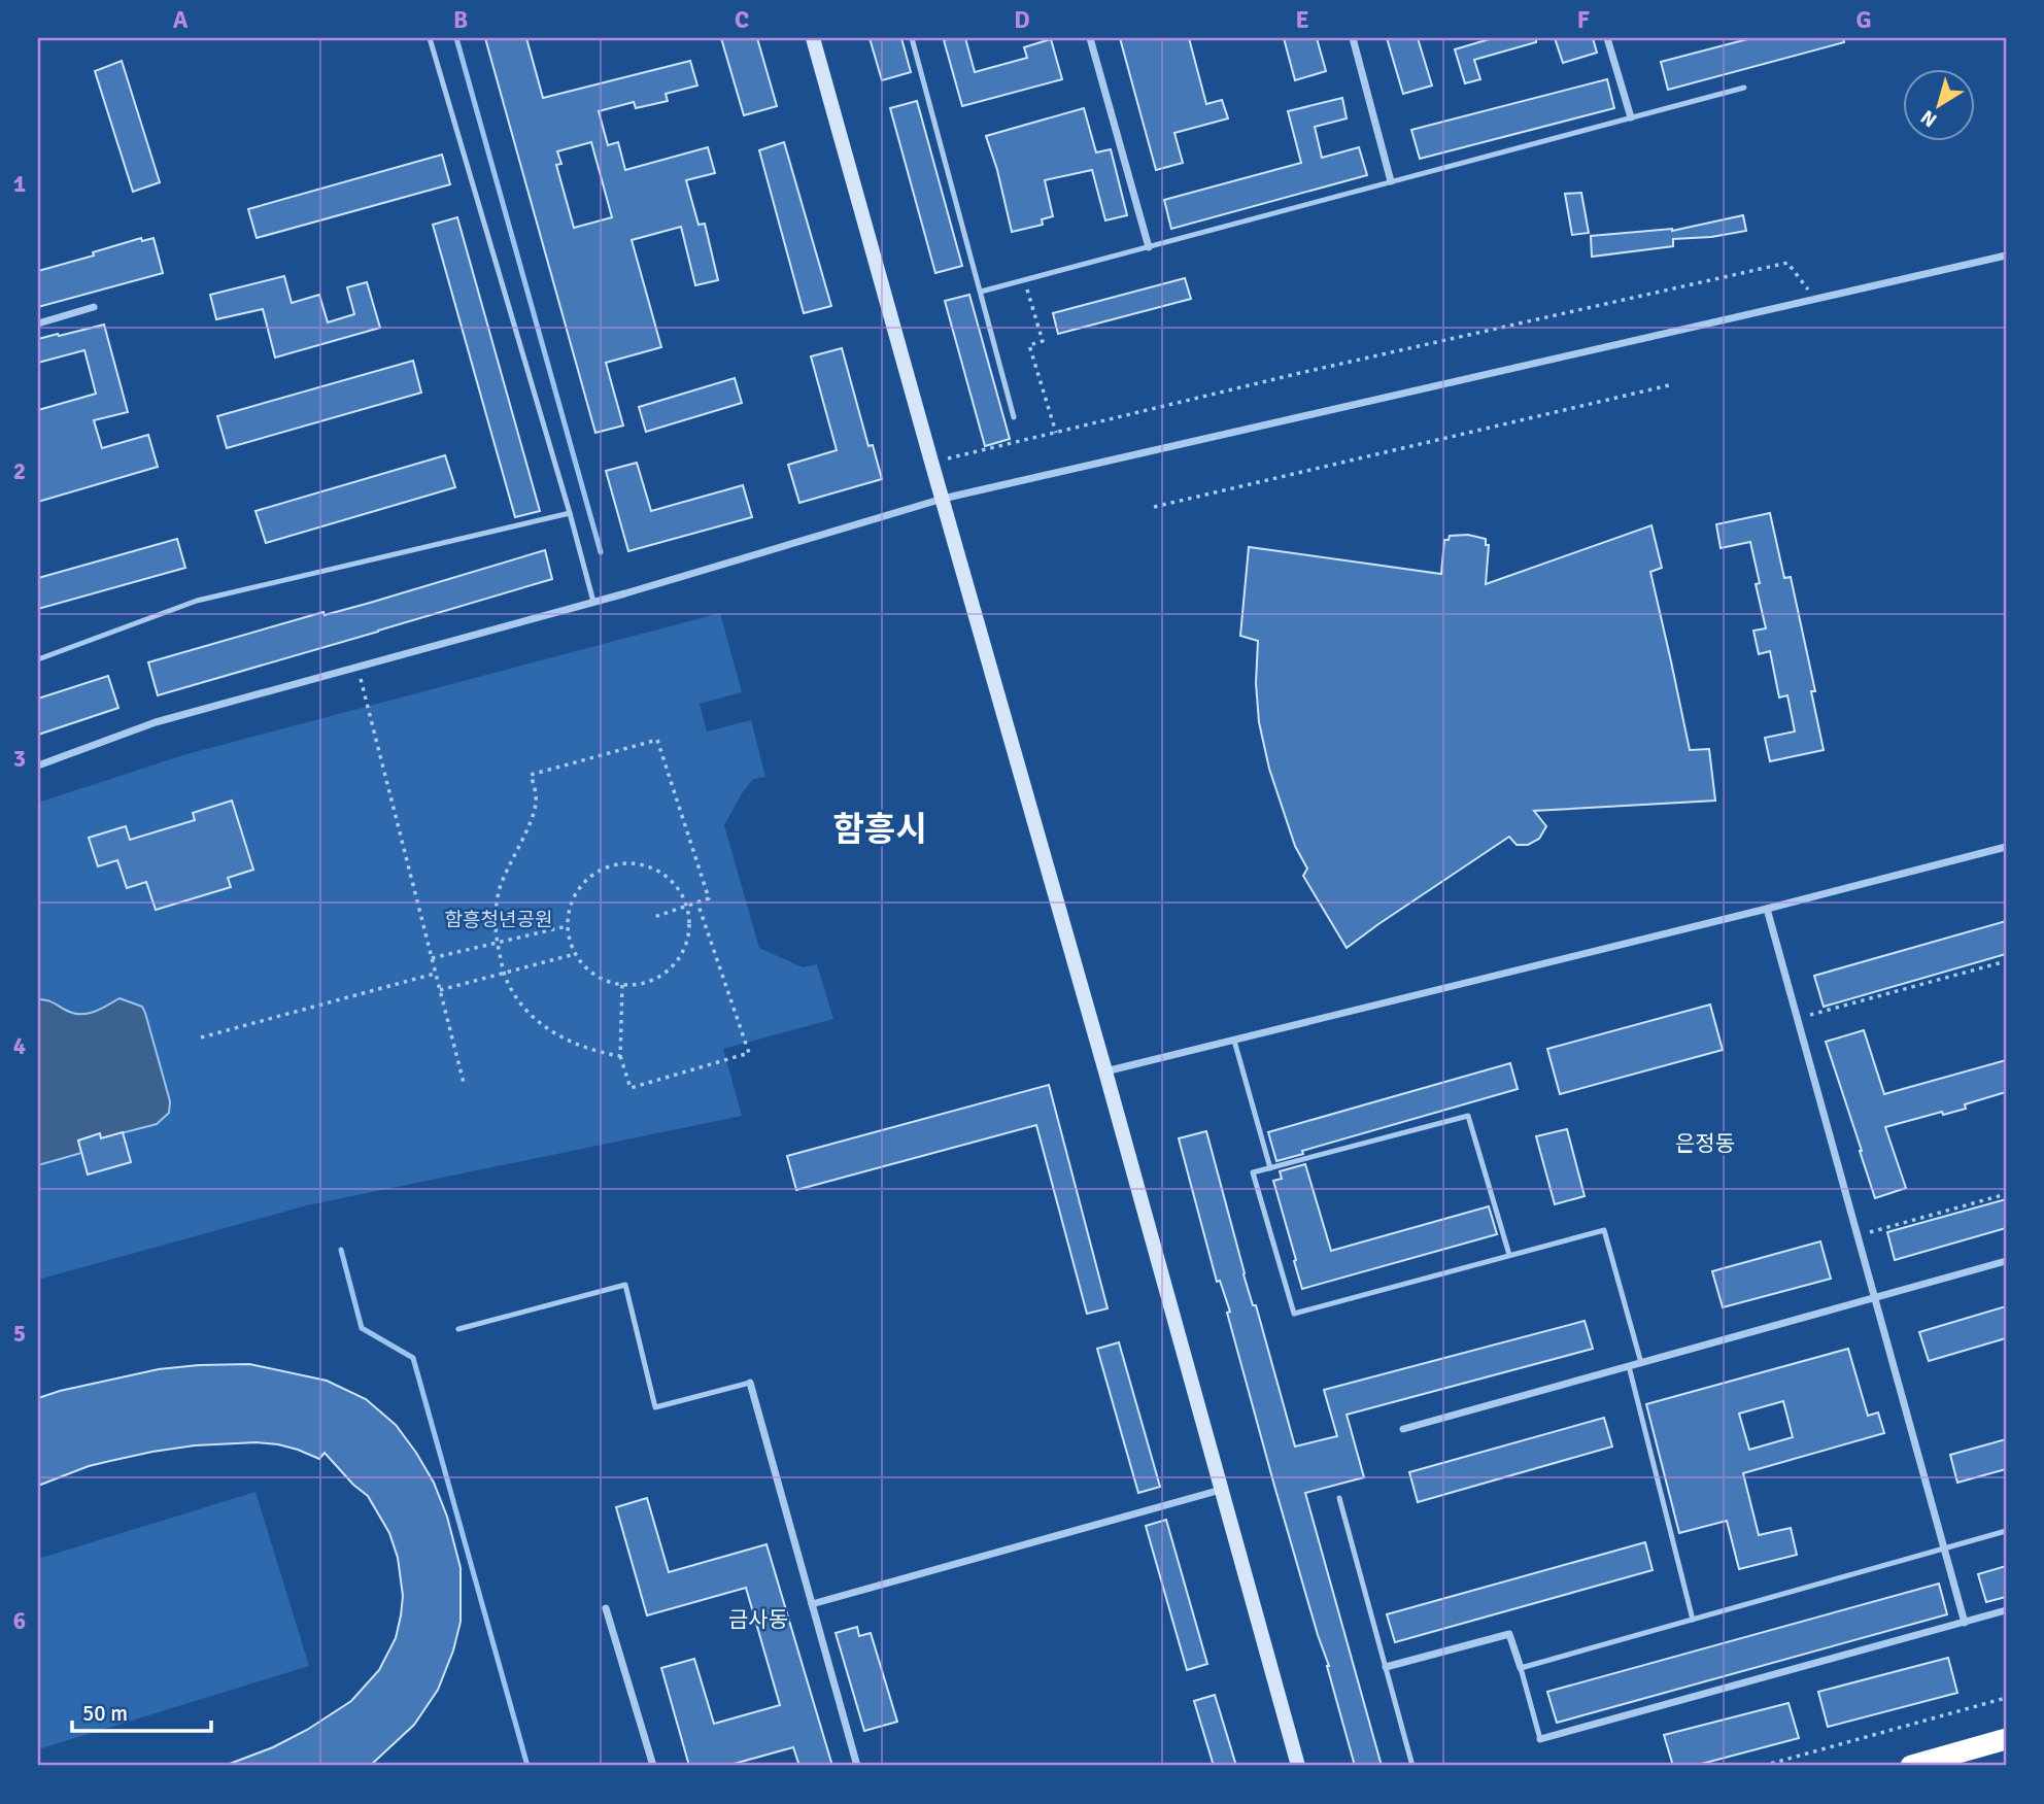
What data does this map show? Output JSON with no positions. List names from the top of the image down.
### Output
{
  "districts": ["함흥시", "은정동", "금사동"],
  "parks": ["함흥청년공원"],
  "scale_bar": "50 m",
  "north": "bottom left",
  "grid": {
    "columns": [
      "A",
      "B",
      "C",
      "D",
      "E",
      "F",
      "G"
    ],
    "rows": [
      "1",
      "2",
      "3",
      "4",
      "5",
      "6"
    ]
  }
}
